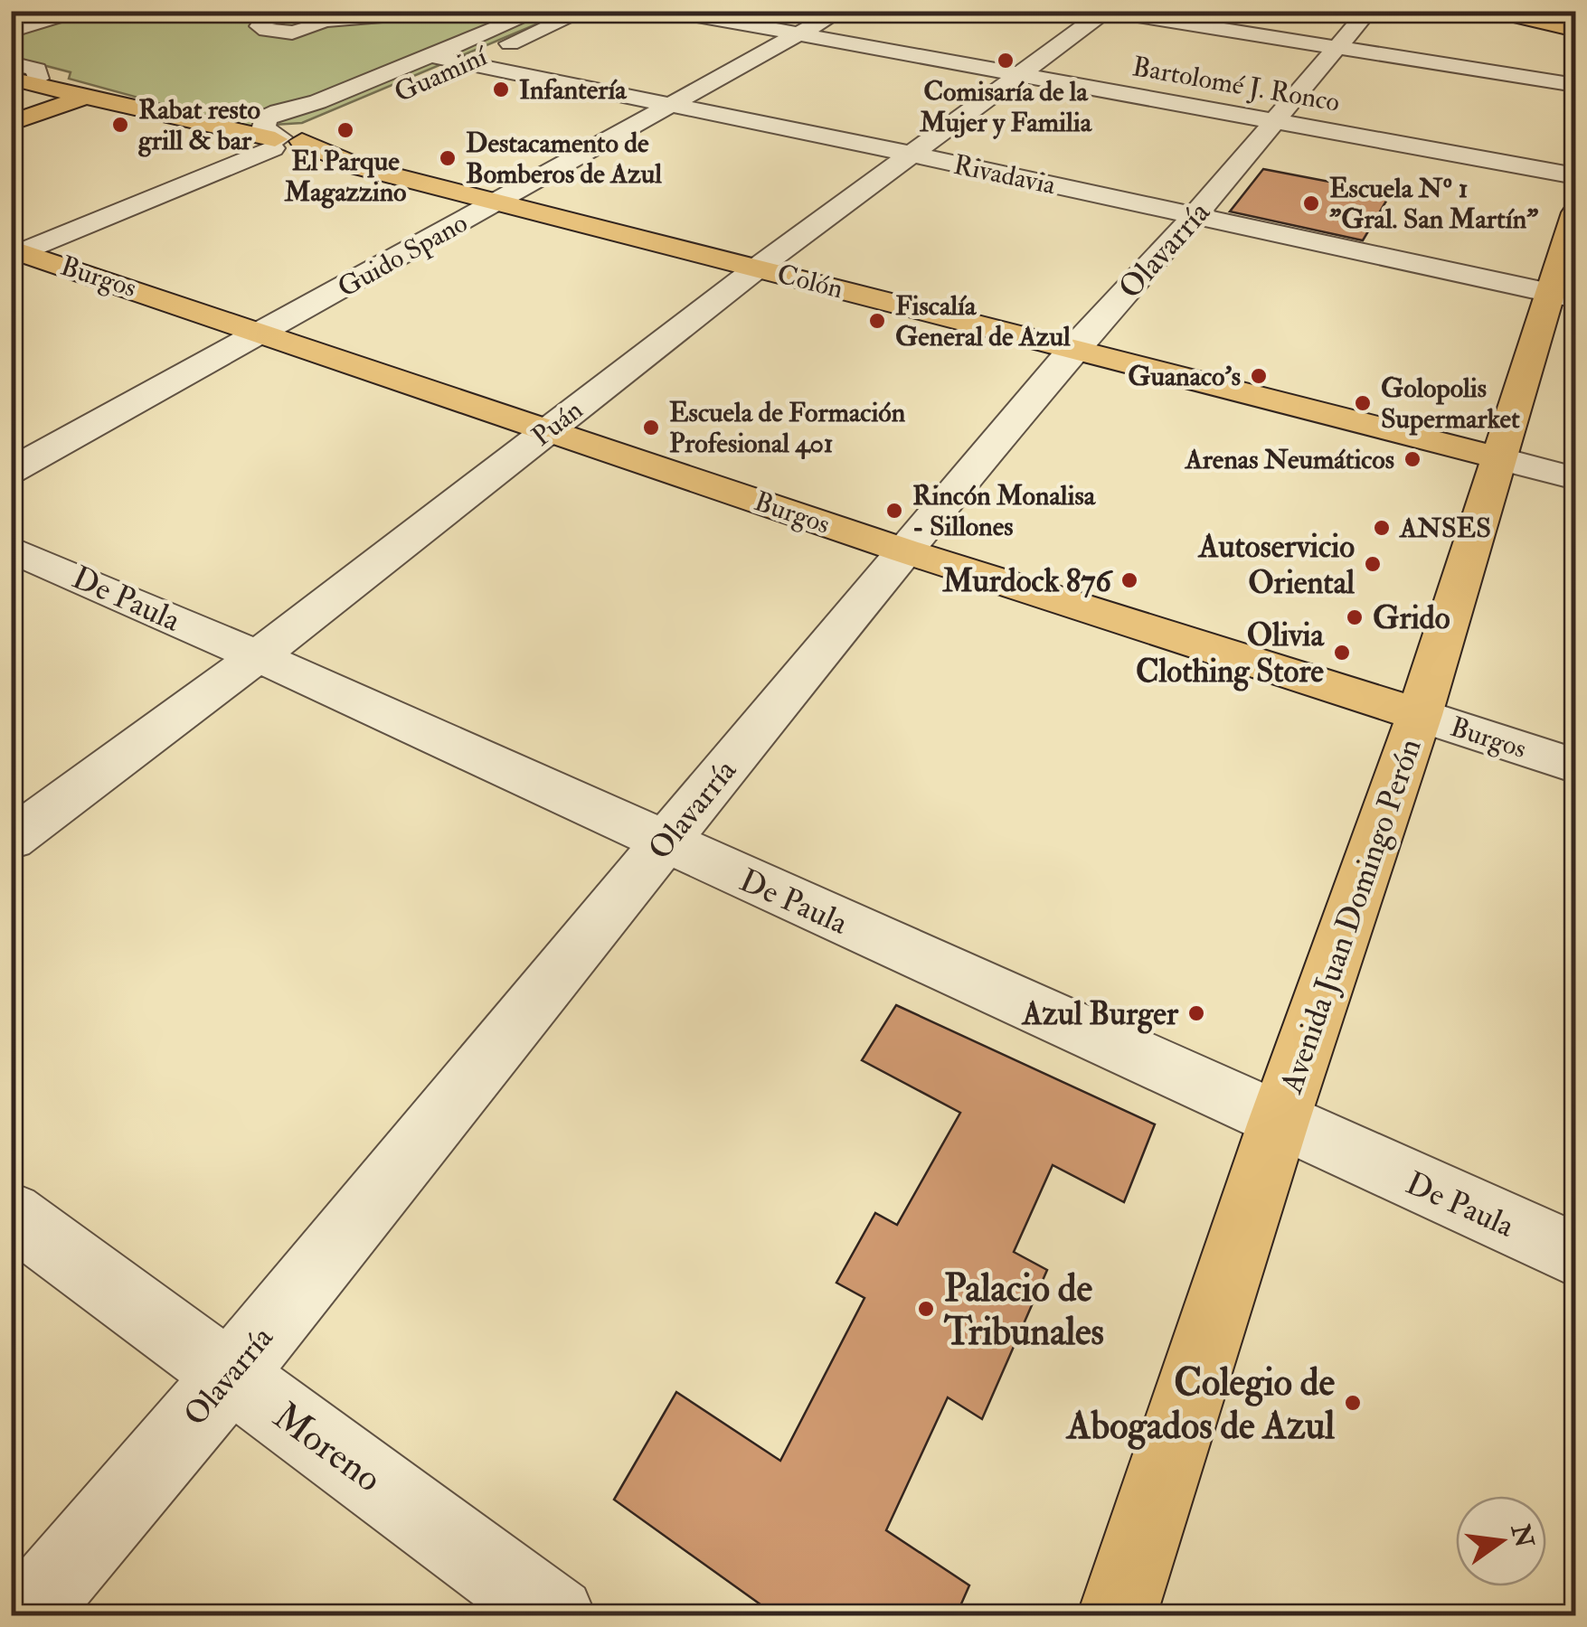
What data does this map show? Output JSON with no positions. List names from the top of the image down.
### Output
{
  "streets": {
    "main road": ["Burgos", "Colón", "Avenida Juan Domingo Perón"],
    "street": [
      "Guaminí",
      "Bartolomé J. Ronco",
      "Rivadavia",
      "Olavarría",
      "Guido Spano",
      "Puán",
      "De Paula",
      "Moreno"
    ]
  },
  "crossings": [
    ["Guaminí", "Rivadavia"],
    ["Bartolomé J. Ronco", "Olavarría"],
    ["Bartolomé J. Ronco", "Guido Spano"],
    ["Bartolomé J. Ronco", "Puán"],
    ["Rivadavia", "Olavarría"],
    ["Rivadavia", "Guido Spano"],
    ["Rivadavia", "Puán"],
    ["Rivadavia", "Avenida Juan Domingo Perón"],
    ["Olavarría", "Burgos"],
    ["Olavarría", "Colón"],
    ["Olavarría", "De Paula"],
    ["Olavarría", "Moreno"],
    ["Guido Spano", "Burgos"],
    ["Guido Spano", "Colón"],
    ["Burgos", "Puán"],
    ["Burgos", "Avenida Juan Domingo Perón"],
    ["Colón", "Puán"],
    ["Colón", "Avenida Juan Domingo Perón"],
    ["Puán", "De Paula"],
    ["De Paula", "Avenida Juan Domingo Perón"]
  ],
  "places": [
    "Comisaría de la Mujer y Familia",
    "Infantería",
    "Rabat resto grill & bar",
    "El Parque Magazzino",
    "Destacamento de Bomberos de Azul",
    "Escuela Nº 1 \"Gral. San Martín\"",
    "Fiscalía General de Azul",
    "Guanaco's",
    "Golopolis Supermarket",
    "Escuela de Formación Profesional 401",
    "Arenas Neumáticos",
    "Rincón Monalisa - Sillones",
    "ANSES",
    "Autoservicio Oriental",
    "Murdock 876",
    "Grido",
    "Olivia Clothing Store",
    "Azul Burger",
    "Palacio de Tribunales",
    "Colegio de Abogados de Azul"
  ],
  "north": "right"
}
